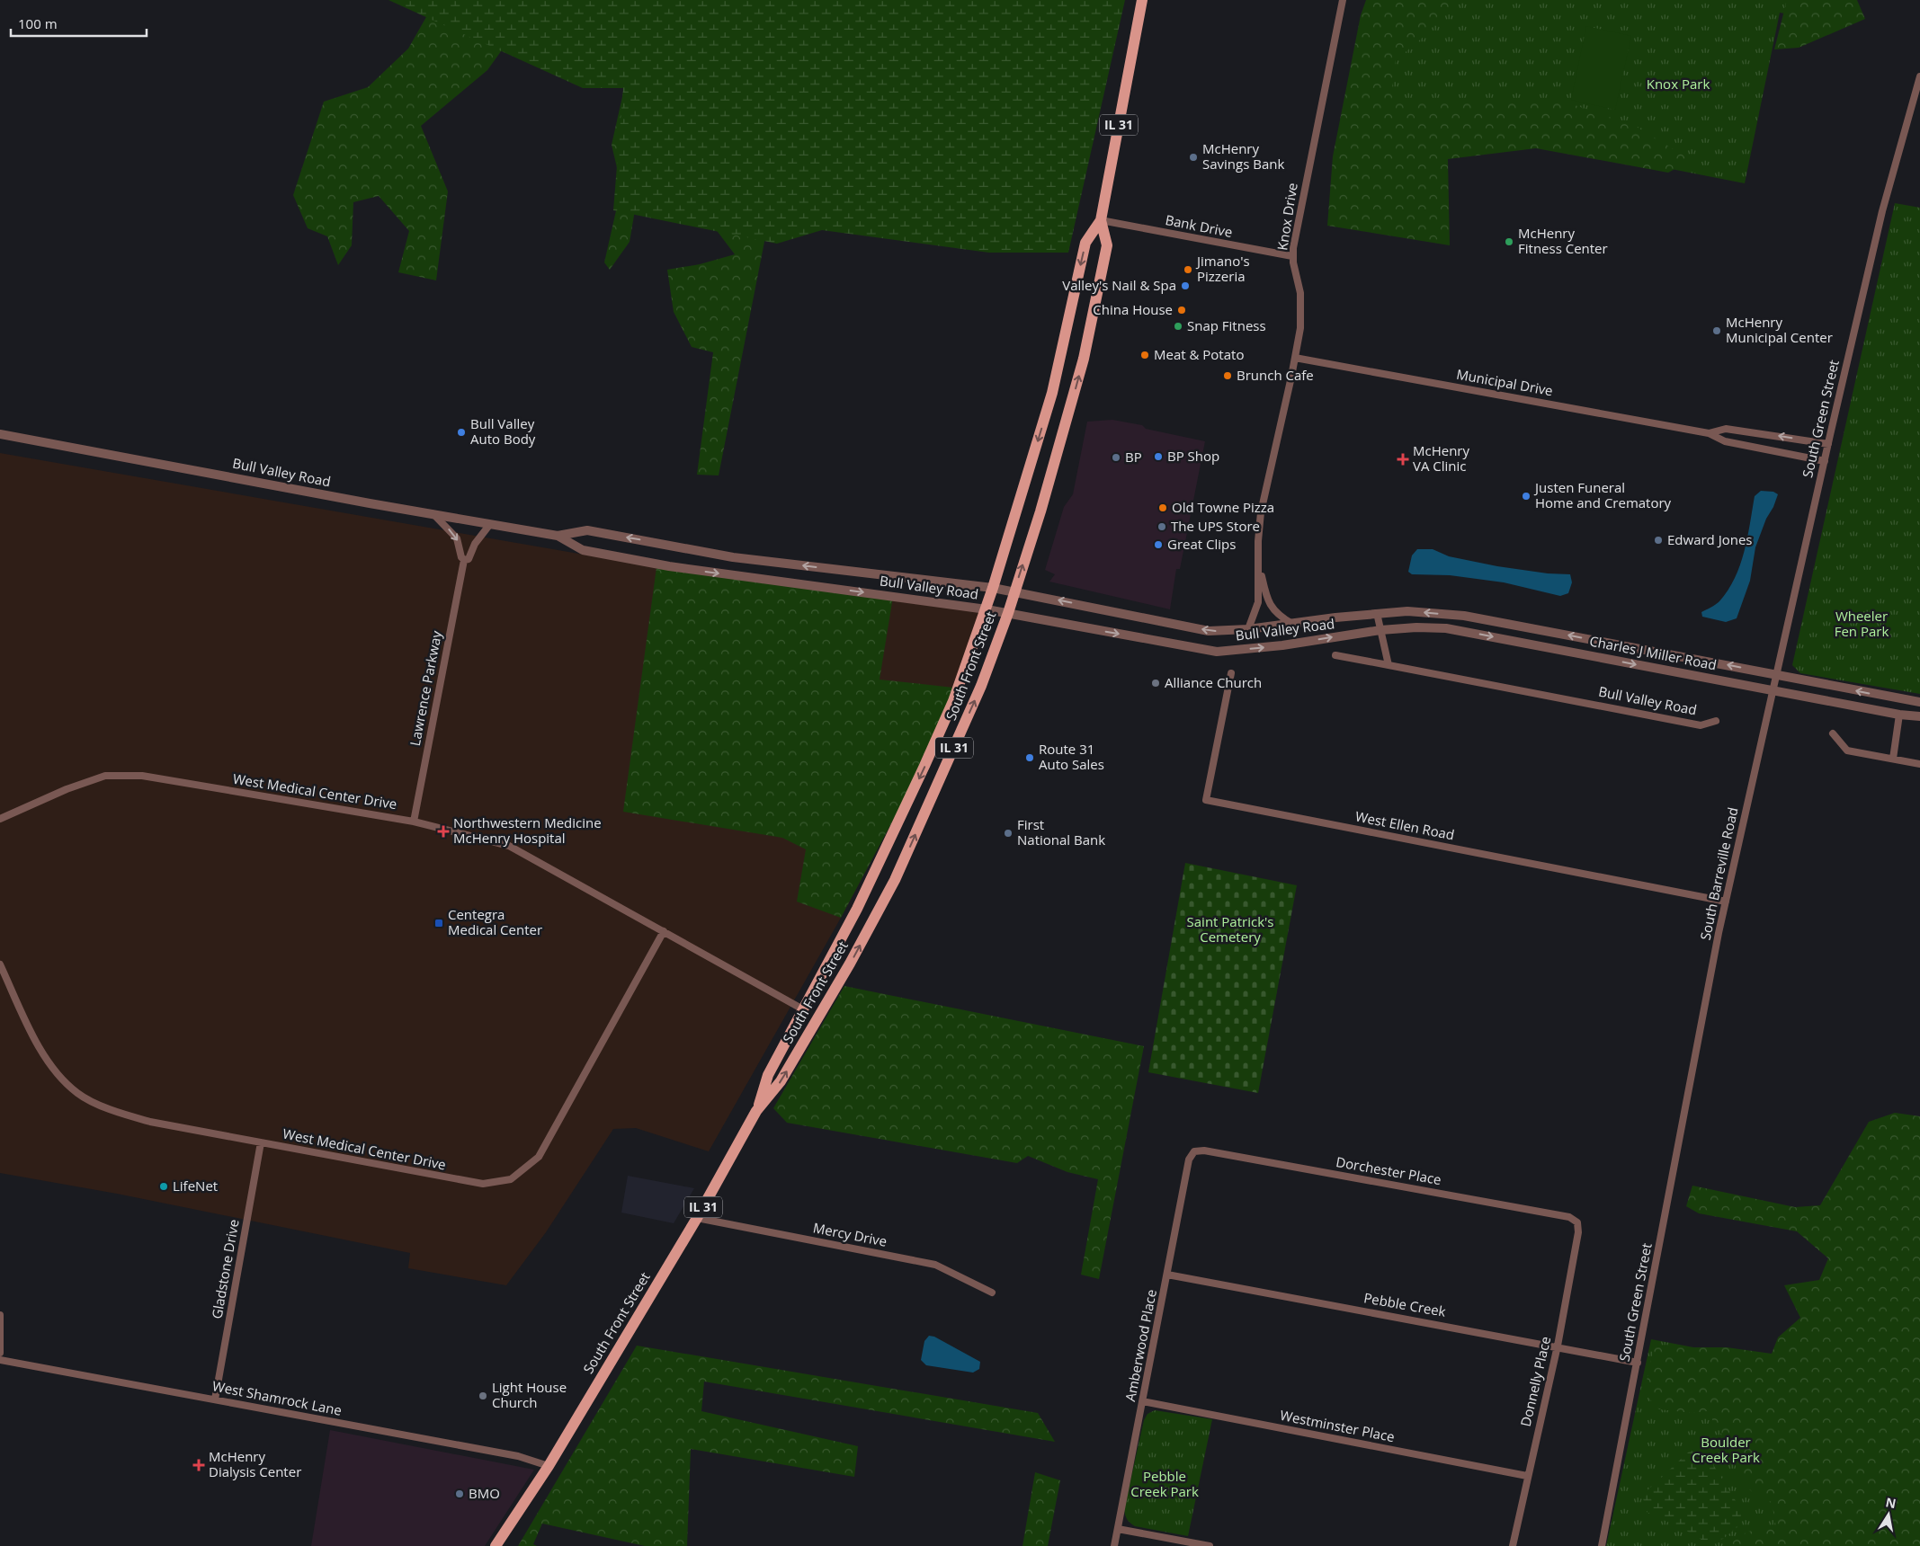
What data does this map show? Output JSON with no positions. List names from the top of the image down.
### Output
{
  "streets": {
    "main road": ["IL 31", "South Front Street"],
    "street": [
      "Knox Drive",
      "Bank Drive",
      "Municipal Drive",
      "South Green Street",
      "Bull Valley Road",
      "Charles J Miller Road",
      "Lawrence Parkway",
      "West Medical Center Drive",
      "West Ellen Road",
      "South Barreville Road",
      "Dorchester Place",
      "Mercy Drive",
      "Gladstone Drive",
      "Pebble Creek",
      "Amberwood Place",
      "Donnelly Place",
      "West Shamrock Lane",
      "Westminster Place"
    ]
  },
  "crossings": [
    ["Knox Drive", "Bank Drive"],
    ["Knox Drive", "Municipal Drive"],
    ["Knox Drive", "Bull Valley Road"],
    ["Bank Drive", "South Front Street"],
    ["Municipal Drive", "South Green Street"],
    ["South Green Street", "Bull Valley Road"],
    ["South Green Street", "Charles J Miller Road"],
    ["South Green Street", "South Barreville Road"],
    ["South Green Street", "Pebble Creek"],
    ["Bull Valley Road", "Charles J Miller Road"],
    ["Bull Valley Road", "South Front Street"],
    ["Bull Valley Road", "Lawrence Parkway"],
    ["Charles J Miller Road", "South Barreville Road"],
    ["South Front Street", "West Medical Center Drive"],
    ["South Front Street", "Mercy Drive"],
    ["South Front Street", "West Shamrock Lane"],
    ["Lawrence Parkway", "West Medical Center Drive"],
    ["West Medical Center Drive", "Gladstone Drive"],
    ["West Ellen Road", "South Barreville Road"],
    ["Dorchester Place", "Amberwood Place"],
    ["Dorchester Place", "Donnelly Place"],
    ["Gladstone Drive", "West Shamrock Lane"],
    ["Pebble Creek", "Amberwood Place"],
    ["Pebble Creek", "Donnelly Place"],
    ["Amberwood Place", "Westminster Place"],
    ["Donnelly Place", "Westminster Place"]
  ],
  "one_way": ["Charles J Miller Road"],
  "parks": [
    "Knox Park",
    "Wheeler Fen Park",
    "Saint Patrick's Cemetery",
    "Boulder Creek Park",
    "Pebble Creek Park"
  ],
  "places": {
    "other": [
      "McHenry Savings Bank",
      "McHenry Fitness Center",
      "Jimano's Pizzeria",
      "Valley's Nail & Spa",
      "China House",
      "Snap Fitness",
      "McHenry Municipal Center",
      "Meat & Potato",
      "Brunch Cafe",
      "Bull Valley Auto Body",
      "BP Shop",
      "BP",
      "Justen Funeral Home and Crematory",
      "Old Towne Pizza",
      "The UPS Store",
      "Edward Jones",
      "Great Clips",
      "Alliance Church",
      "Route 31 Auto Sales",
      "First National Bank",
      "LifeNet",
      "Light House Church",
      "BMO"
    ],
    "health": ["McHenry VA Clinic", "Northwestern Medicine McHenry Hospital", "McHenry Dialysis Center"],
    "transit": ["Centegra Medical Center"]
  },
  "scale_bar": "100 m",
  "north": "top"
}
